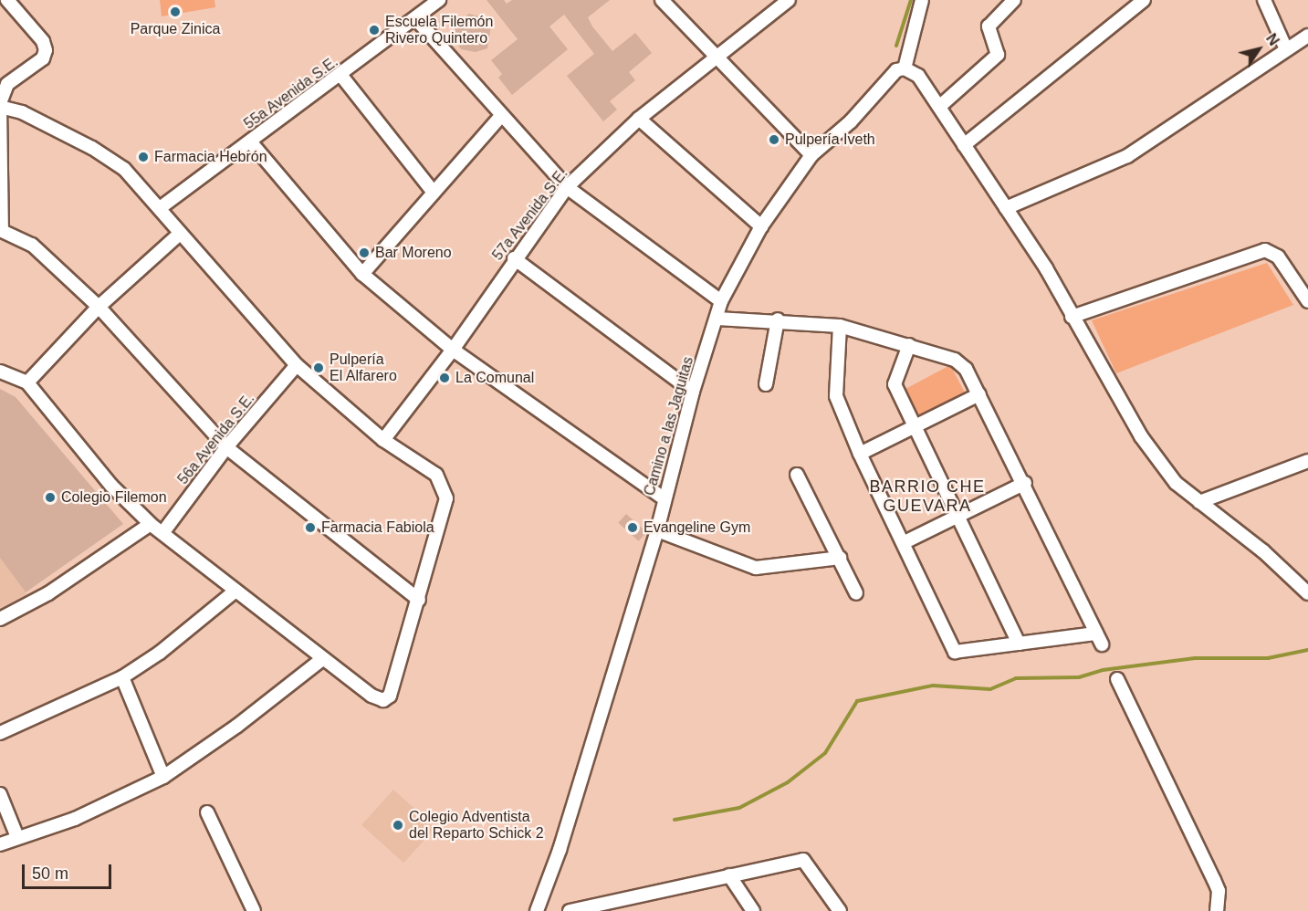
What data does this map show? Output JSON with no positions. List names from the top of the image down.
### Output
{
  "streets": {
    "street": [
      "55a Avenida S.E.",
      "57a Avenida S.E.",
      "Camino a las Jaguitas",
      "56a Avenida S.E."
    ]
  },
  "districts": ["BARRIO CHE GUEVARA"],
  "places": [
    "Parque Zinica",
    "Escuela Filemón Rivero Quintero",
    "Pulpería Iveth",
    "Farmacia Hebrón",
    "Bar Moreno",
    "Pulpería El Alfarero",
    "La Comunal",
    "Colegio Filemon",
    "Farmacia Fabiola",
    "Evangeline Gym",
    "Colegio Adventista del Reparto Schick 2"
  ],
  "scale_bar": "50 m",
  "north": "top right"
}
